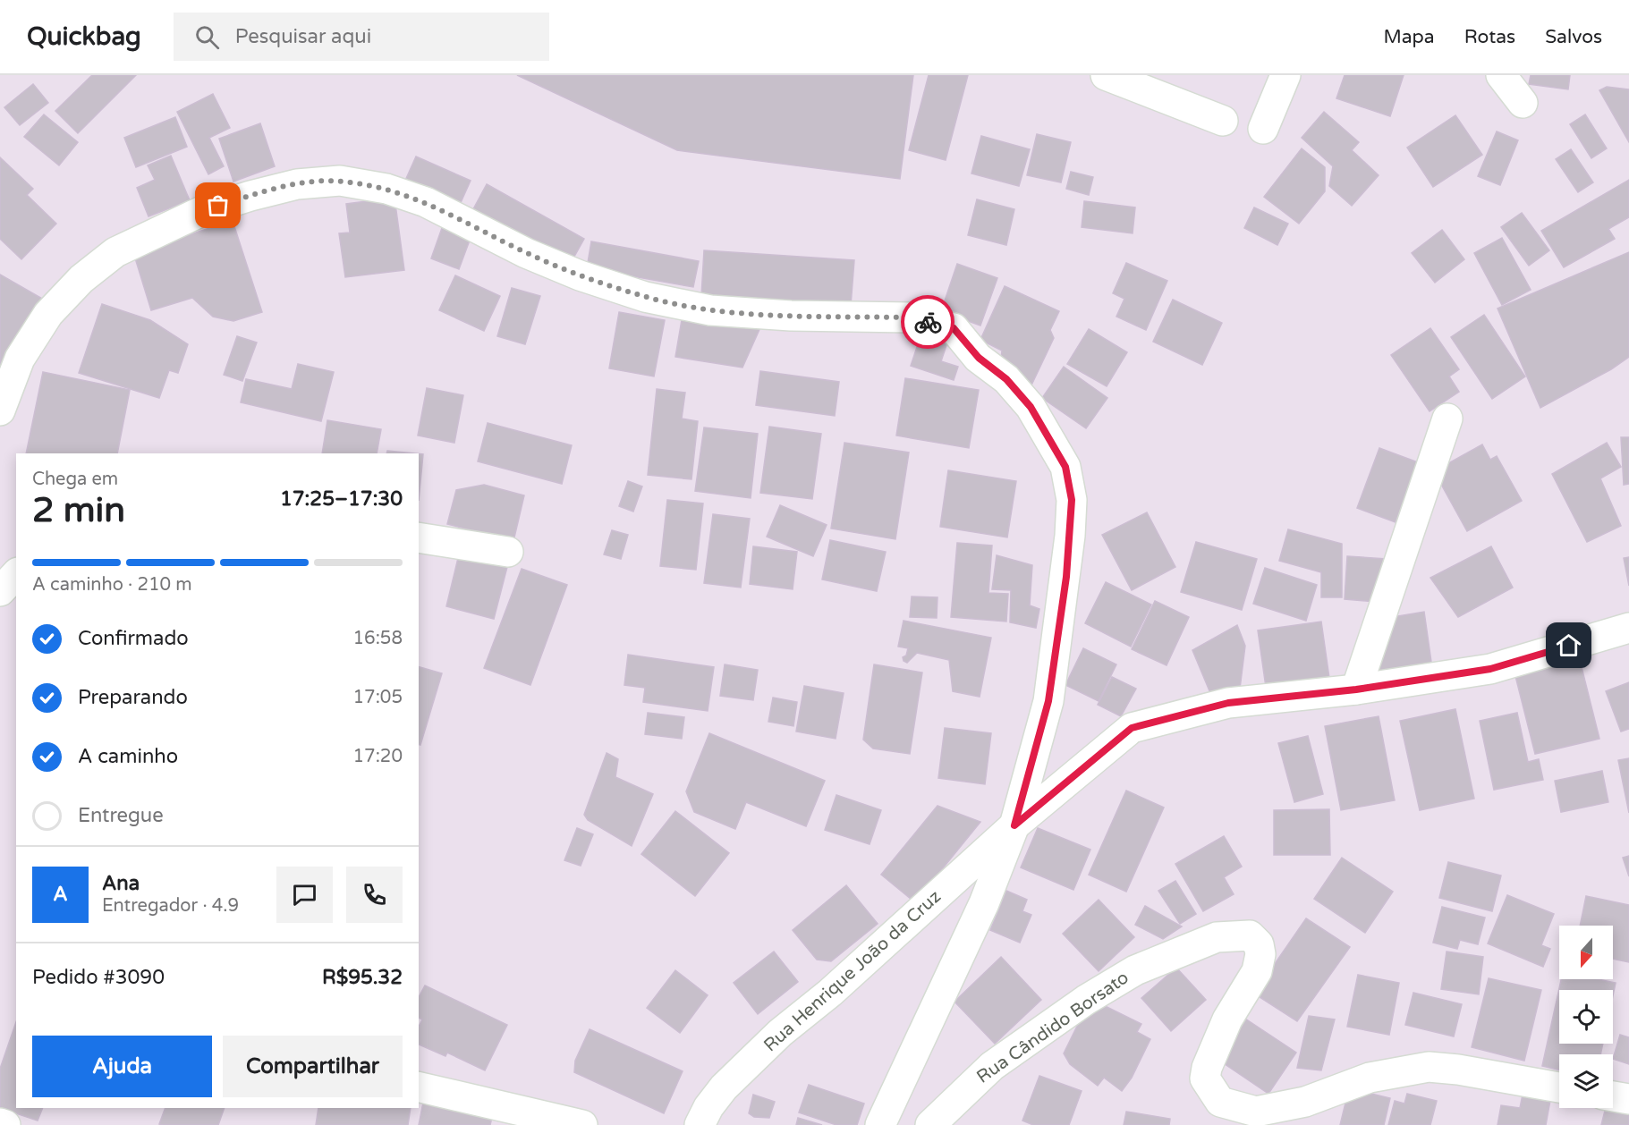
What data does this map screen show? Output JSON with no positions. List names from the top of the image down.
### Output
{
  "streets": {
    "street": ["Rua Henrique João da Cruz", "Rua Cândido Borsato"]
  },
  "north": "bottom",
  "page": {
    "header": "Quickbag",
    "search": "Pesquisar aqui",
    "nav": ["Mapa", "Rotas", "Salvos"],
    "heading": ["2 min", "Chega em", "17:25–17:30"],
    "panel": [
      "Ana",
      "Entregador · 4.9",
      "Pedido #3090",
      "R$95.32"
    ],
    "bar": "A caminho · 210 m",
    "list": [
      ["Confirmado", "16:58"],
      ["Preparando", "17:05"],
      ["A caminho", "17:20"],
      "Entregue"
    ],
    "round": "A",
    "buttons": ["Ajuda", "Compartilhar"]
  }
}
